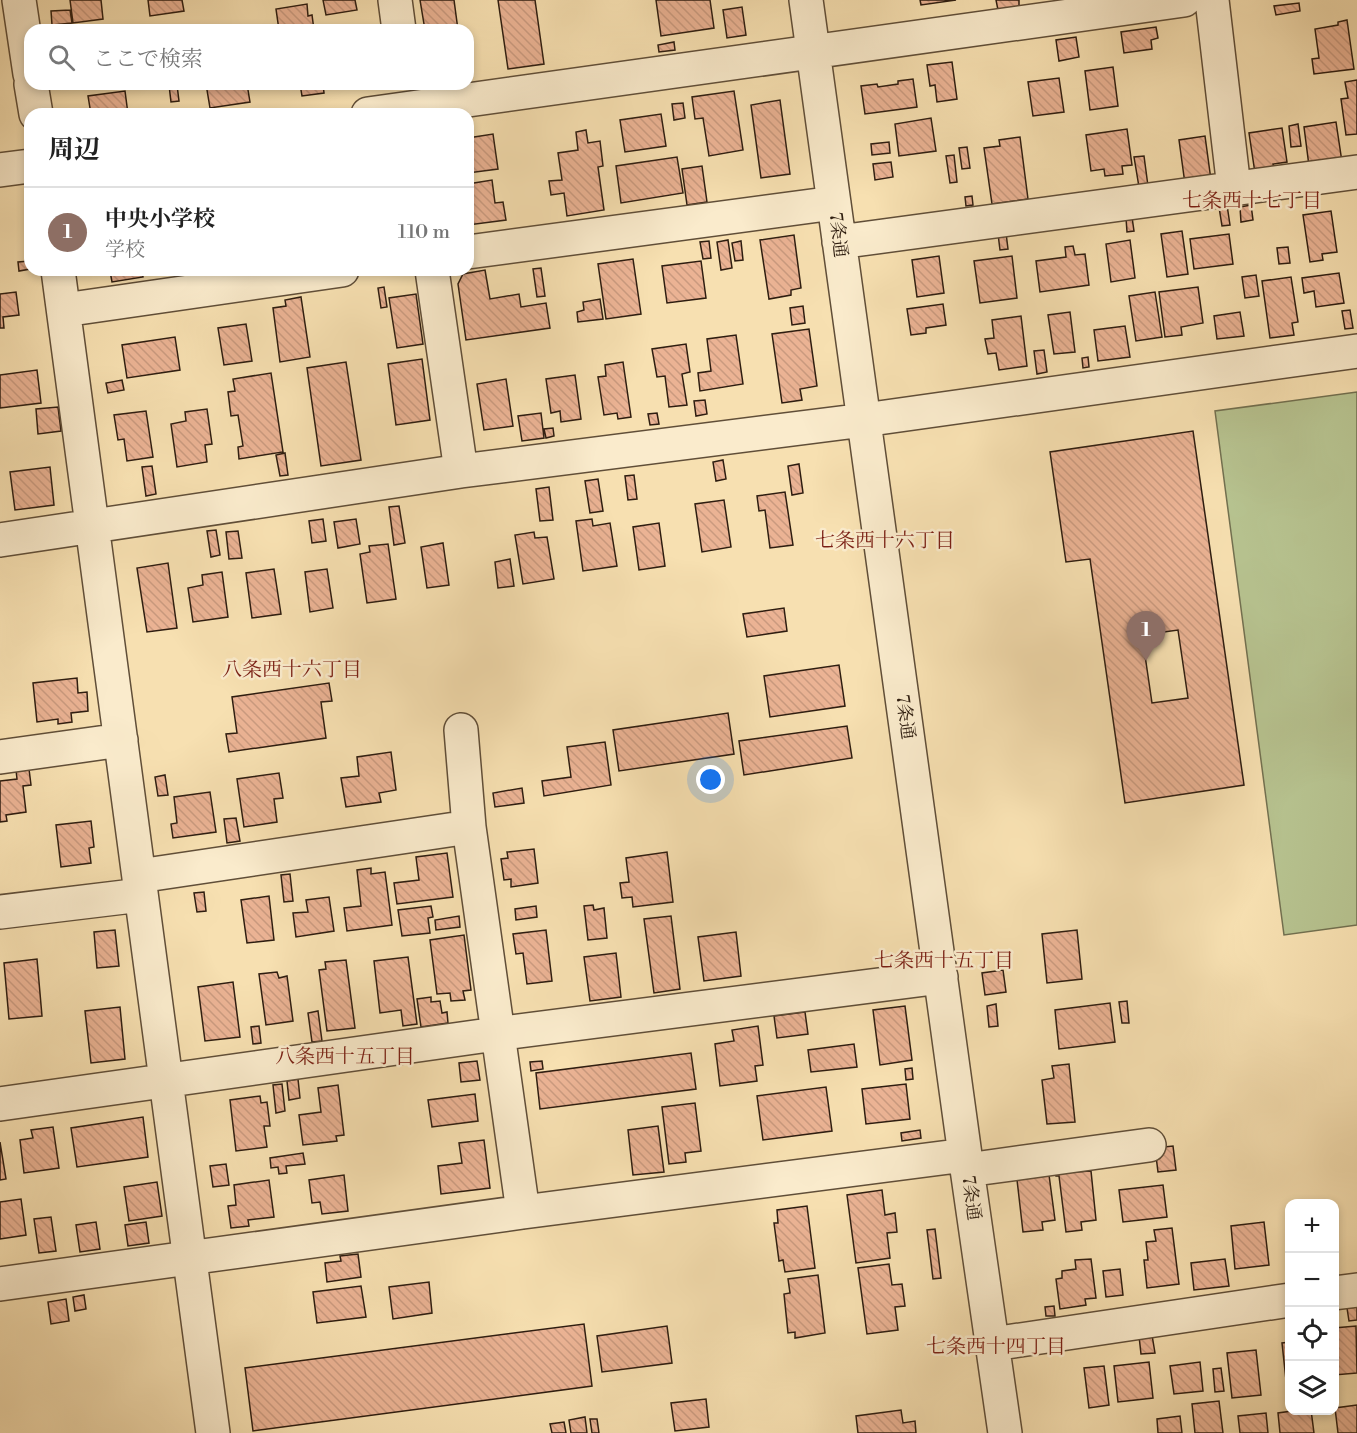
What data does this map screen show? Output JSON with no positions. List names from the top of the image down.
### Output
{
  "streets": {
    "street": ["7条通"]
  },
  "districts": [
    "七条西十七丁目",
    "七条西十六丁目",
    "八条西十六丁目",
    "七条西十五丁目",
    "八条西十五丁目",
    "七条西十四丁目"
  ],
  "page": {
    "search": "ここで検索",
    "heading": "周辺",
    "list": [
      {
        "mark": "1",
        "name": "中央小学校",
        "note": "学校",
        "value": "110 m"
      }
    ],
    "pins": "1",
    "map_buttons": ["+", "−"]
  }
}
